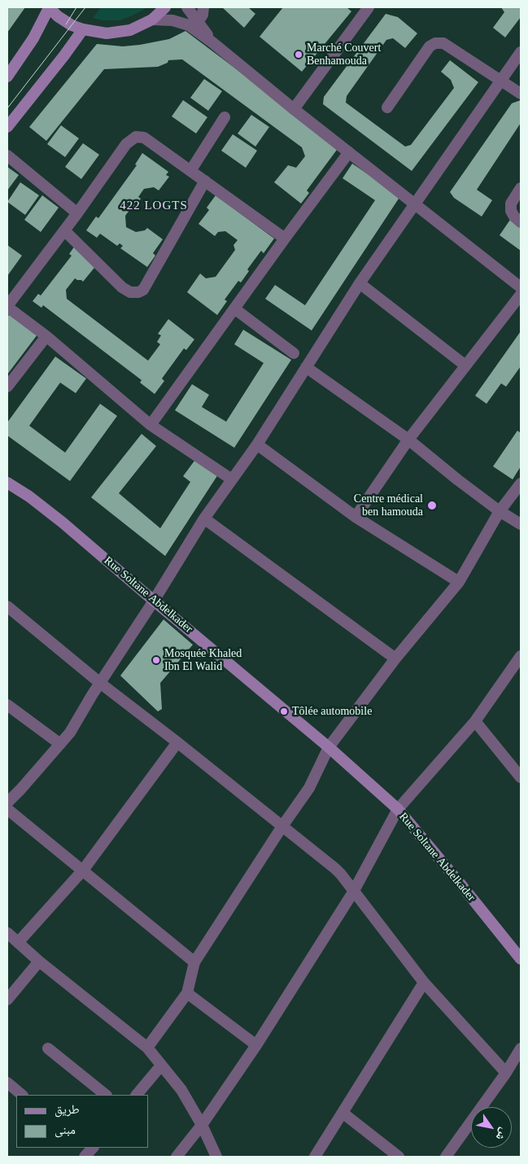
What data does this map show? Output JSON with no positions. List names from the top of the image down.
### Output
{
  "streets": {
    "main road": ["Rue Soltane Abdelkader"]
  },
  "districts": ["422 LOGTS"],
  "places": [
    "Marché Couvert Benhamouda",
    "Centre médical ben hamouda",
    "Mosquée Khaled Ibn El Walid",
    "Tôlée automobile"
  ],
  "legend": ["طريق", "مبنى"],
  "north": "bottom right"
}
